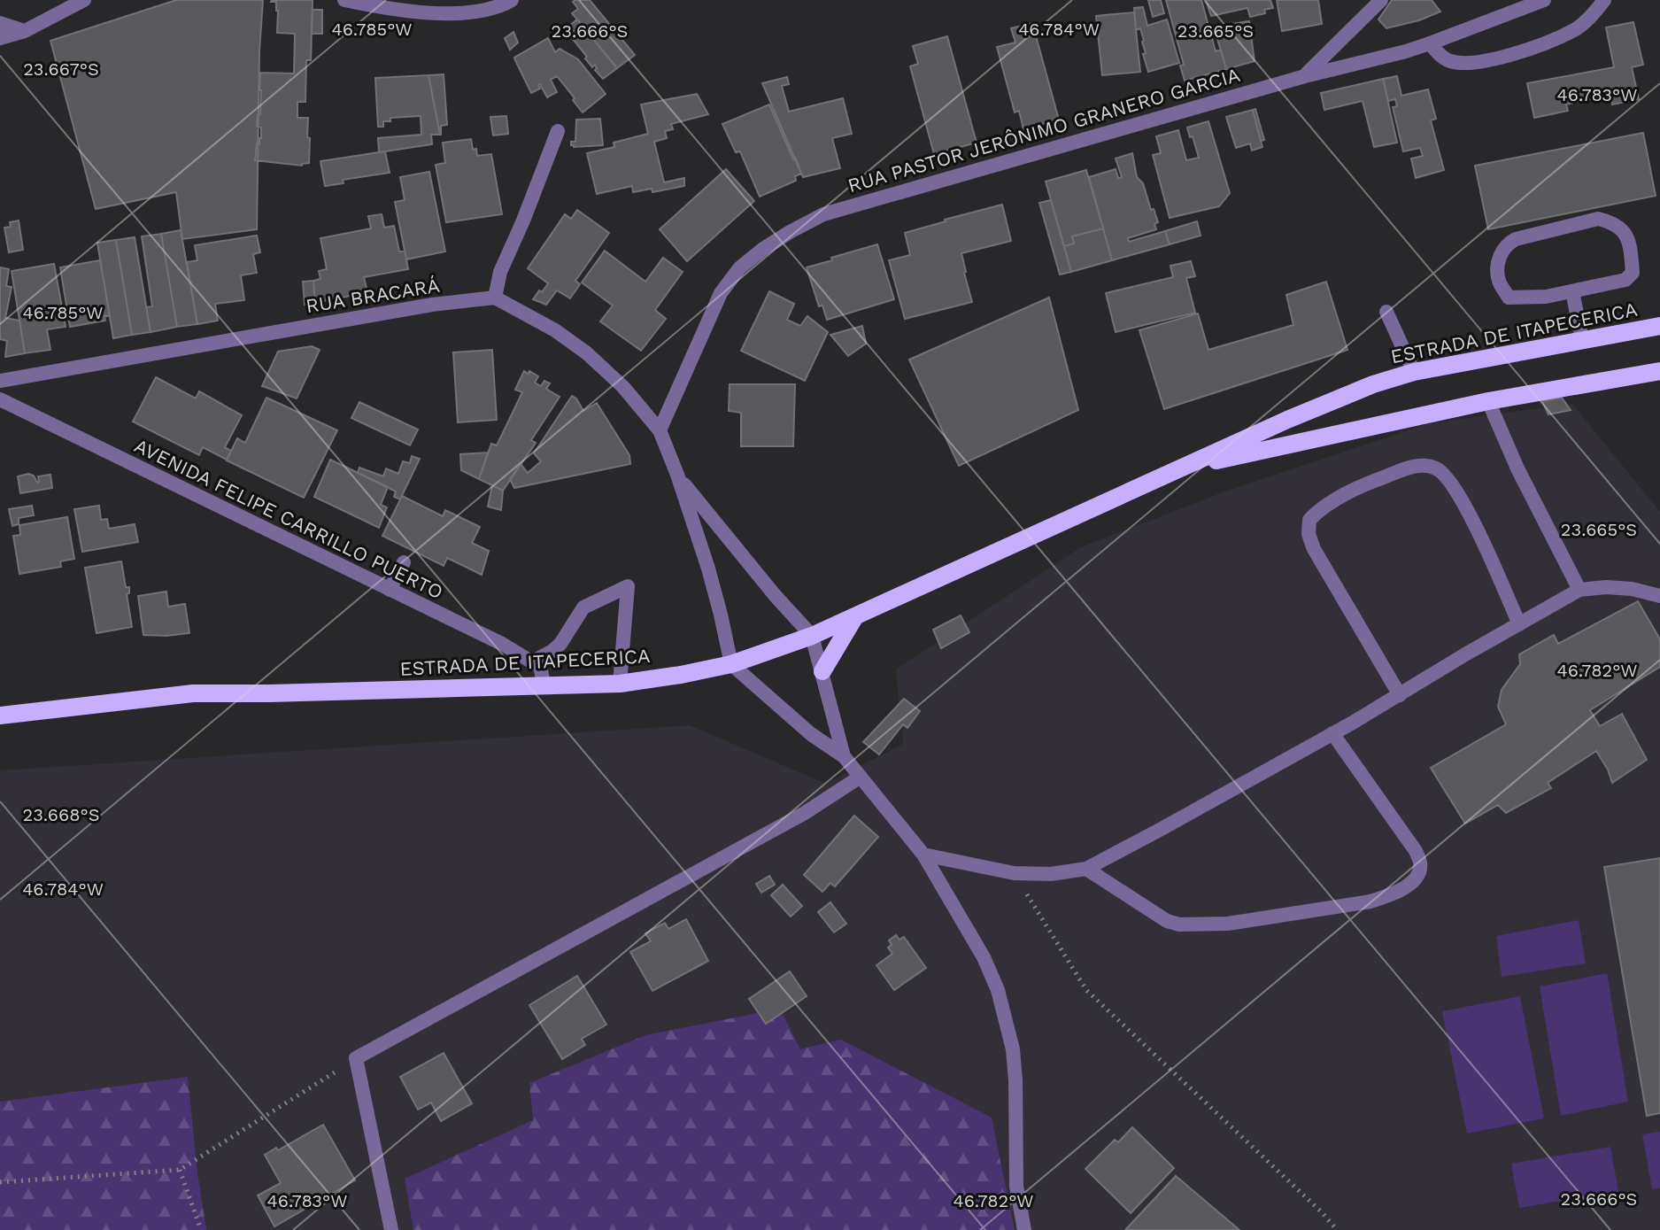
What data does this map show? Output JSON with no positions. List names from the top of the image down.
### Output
{
  "streets": {
    "main road": ["ESTRADA DE ITAPECERICA"],
    "street": ["RUA PASTOR JERÔNIMO GRANERO GARCIA", "RUA BRACARÁ", "AVENIDA FELIPE CARRILLO PUERTO"]
  },
  "coordinates": [
    "46.784°W",
    "46.785°W",
    "23.666°S",
    "23.665°S",
    "23.667°S",
    "46.783°W",
    "46.782°W",
    "23.668°S"
  ]
}
